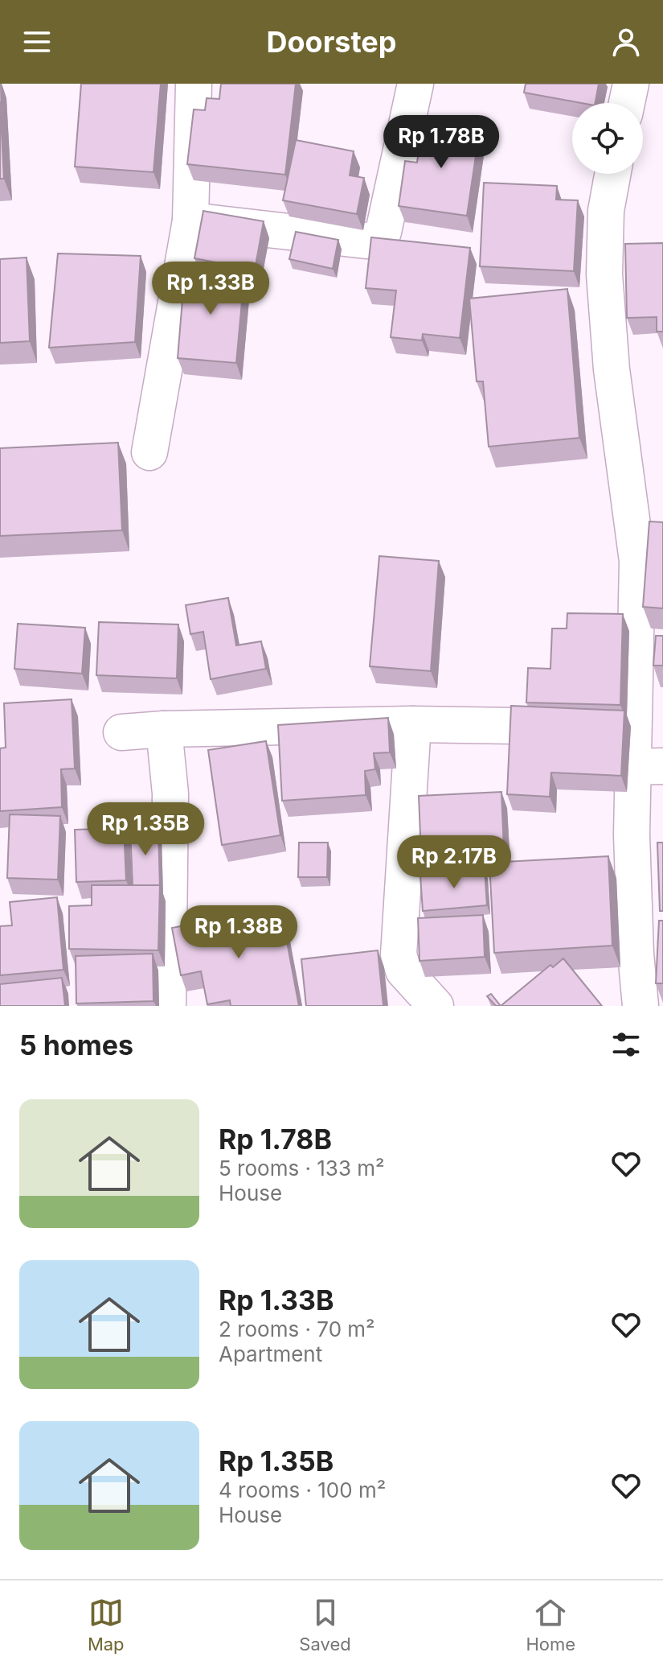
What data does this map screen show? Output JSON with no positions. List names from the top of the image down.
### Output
{
  "page": {
    "header": "Doorstep",
    "price": [
      "Rp 1.78B",
      "Rp 1.33B",
      "Rp 1.35B",
      "Rp 2.17B",
      "Rp 1.38B"
    ],
    "heading": "5 homes",
    "list": [
      {
        "name": "Rp 1.78B",
        "note": "5 rooms · 133 m² · House"
      },
      {
        "name": "Rp 1.33B",
        "note": "2 rooms · 70 m² · Apartment"
      },
      {
        "name": "Rp 1.35B",
        "note": "4 rooms · 100 m² · House"
      }
    ],
    "tabs": ["Map", "Saved", "Home"]
  }
}
